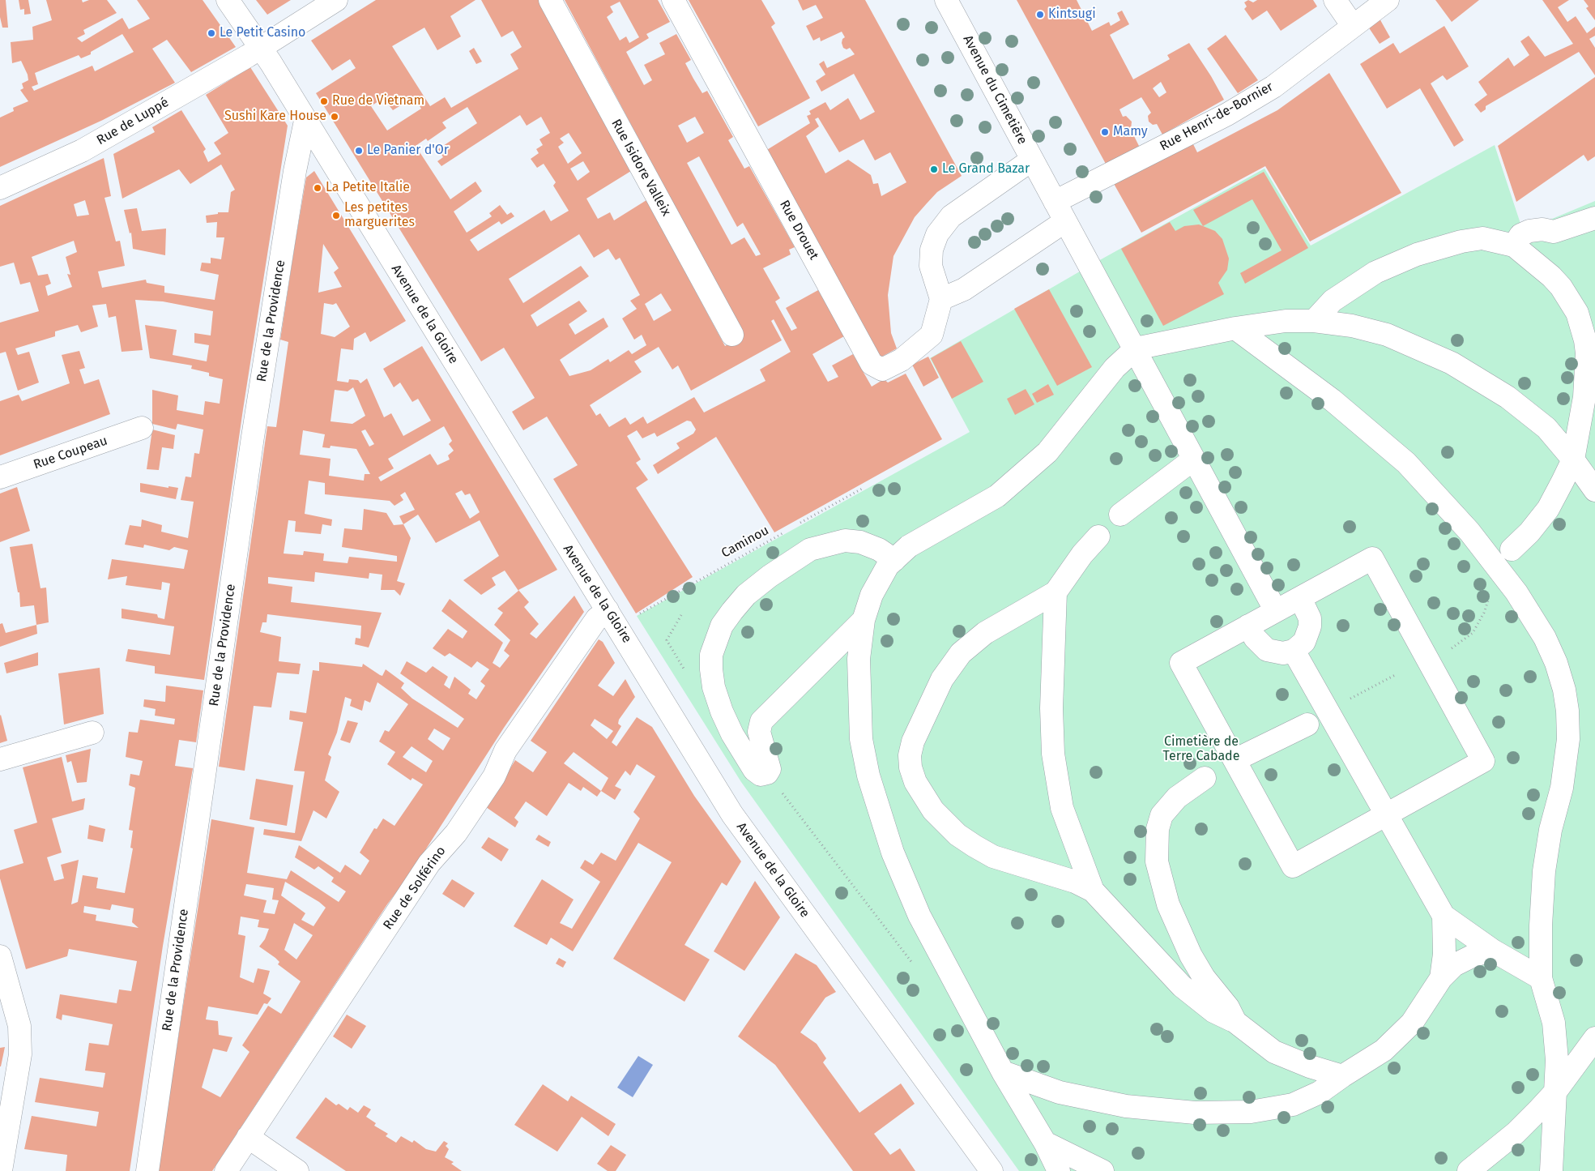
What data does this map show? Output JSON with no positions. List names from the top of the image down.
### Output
{
  "streets": {
    "street": [
      "Avenue du Cimetière",
      "Rue Henri-de-Bornier",
      "Rue de Luppé",
      "Rue Isidore Valleix",
      "Rue Drouet",
      "Avenue de la Gloire",
      "Rue de la Providence",
      "Rue Coupeau",
      "Rue de Solférino"
    ],
    "path": ["Caminou"]
  },
  "crossings": [
    ["Avenue du Cimetière", "Rue Henri-de-Bornier"],
    ["Rue de Luppé", "Avenue de la Gloire"],
    ["Avenue de la Gloire", "Rue de la Providence"],
    ["Avenue de la Gloire", "Rue de Solférino"]
  ],
  "parks": ["Cimetière de Terre Cabade"],
  "places": [
    "Kintsugi",
    "Le Petit Casino",
    "Rue de Vietnam",
    "Sushi Kare House",
    "Mamy",
    "Le Panier d'Or",
    "Le Grand Bazar",
    "La Petite Italie",
    "Les petites marguerites"
  ]
}
